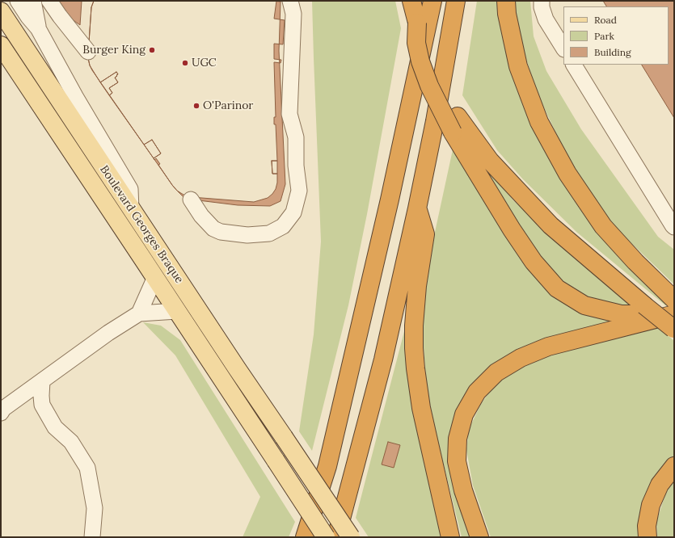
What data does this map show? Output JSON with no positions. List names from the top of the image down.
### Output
{
  "streets": {
    "main road": ["Boulevard Georges Braque"]
  },
  "places": ["Burger King", "UGC", "O'Parinor"],
  "legend": ["Road", "Park", "Building"]
}
